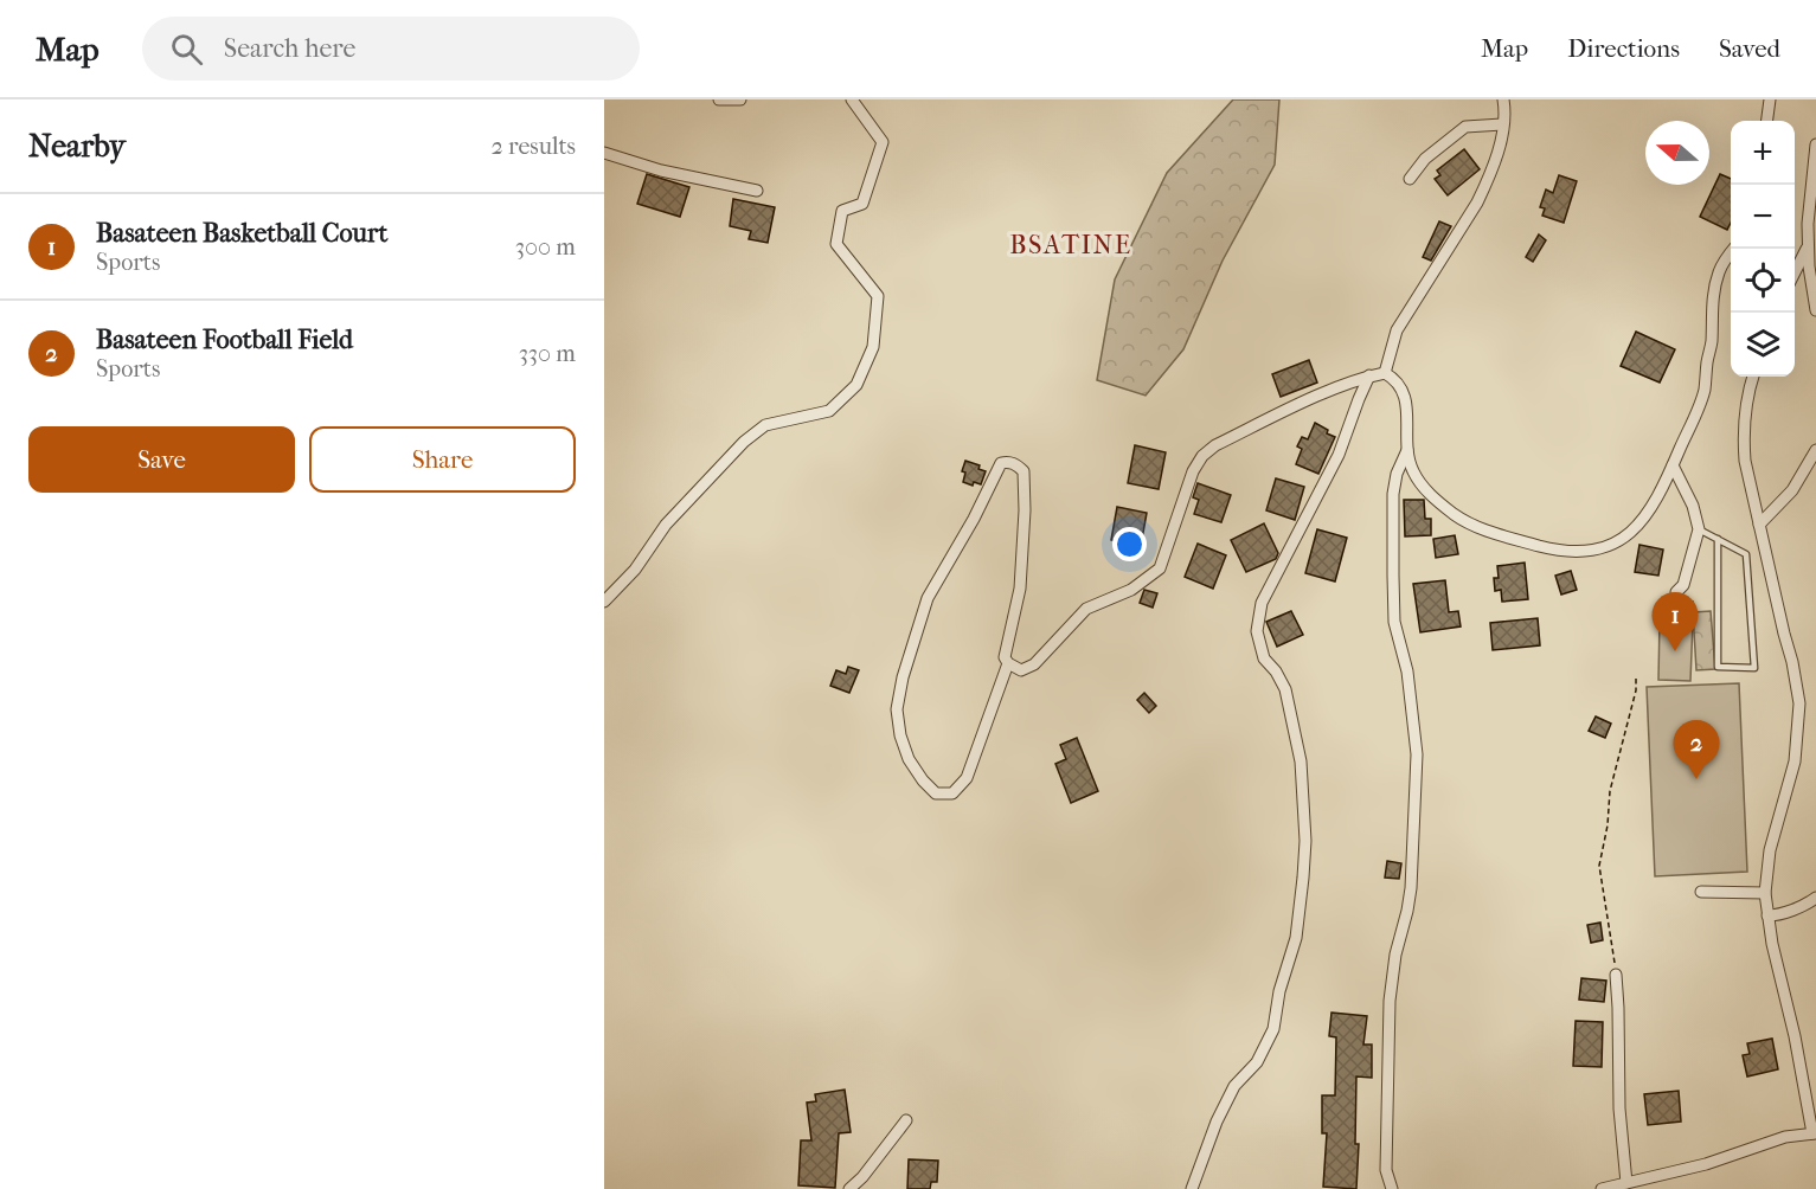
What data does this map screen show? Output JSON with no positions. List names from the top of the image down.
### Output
{
  "districts": ["BSATINE"],
  "north": "left",
  "page": {
    "header": "Map",
    "search": "Search here",
    "nav": ["Map", "Directions", "Saved"],
    "heading": ["Nearby", "2 results"],
    "map_buttons": ["+", "−"],
    "list": [
      {
        "mark": "1",
        "name": "Basateen Basketball Court",
        "note": "Sports",
        "value": "300 m"
      },
      {
        "mark": "2",
        "name": "Basateen Football Field",
        "note": "Sports",
        "value": "330 m"
      }
    ],
    "buttons": ["Save", "Share"],
    "pins": ["1", "2"]
  }
}
